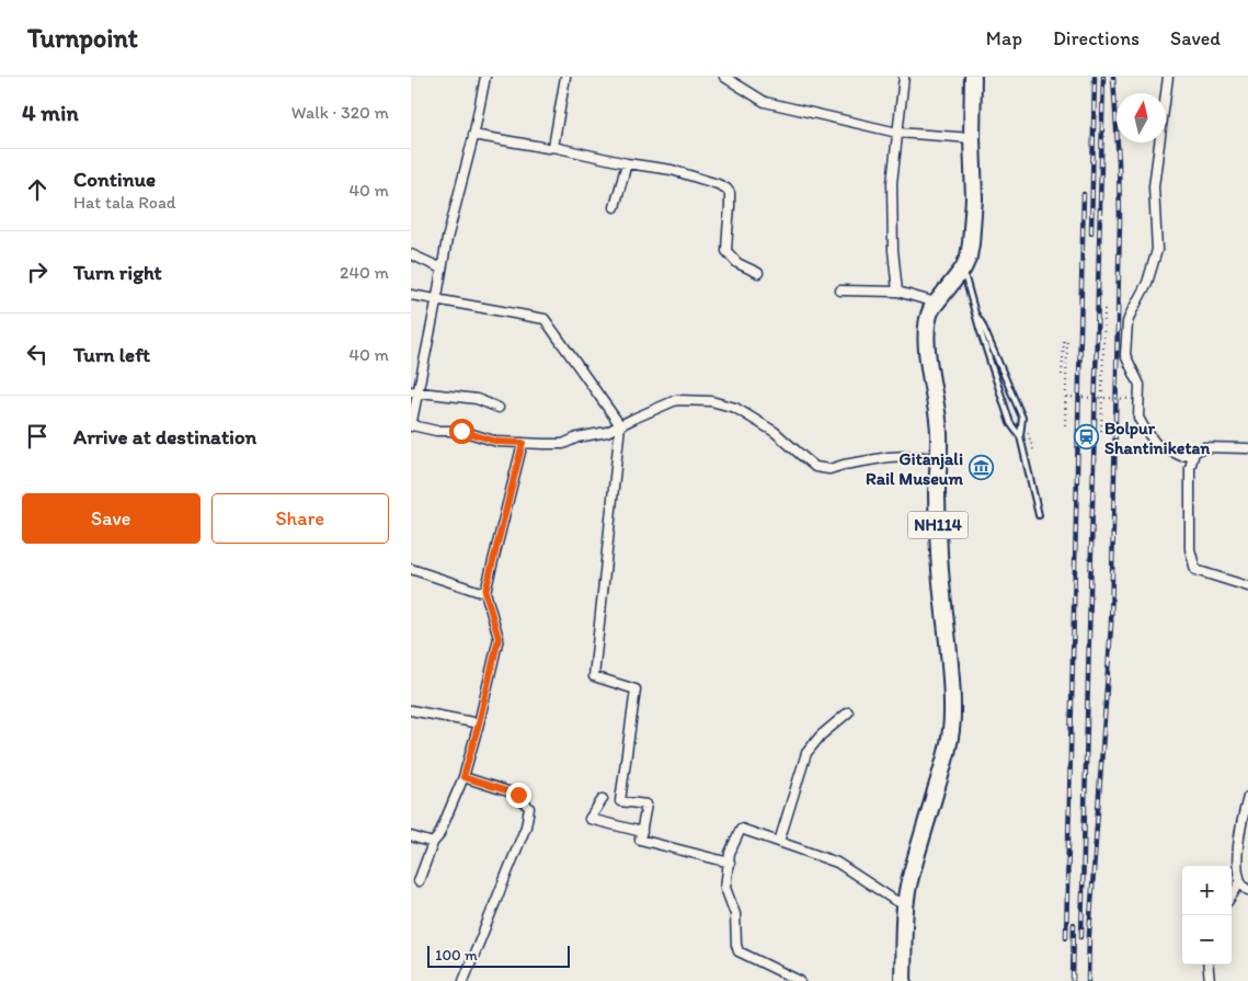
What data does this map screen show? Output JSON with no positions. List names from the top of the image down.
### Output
{
  "streets": {
    "highway": ["NH114"]
  },
  "places": {
    "station": ["Bolpur Shantiniketan"],
    "museum": ["Gitanjali Rail Museum"]
  },
  "scale_bar": "100 m",
  "north": "top",
  "page": {
    "header": "Turnpoint",
    "nav": ["Map", "Directions", "Saved"],
    "heading": ["4 min", "Walk · 320 m"],
    "list": [
      ["Continue", "Hat tala Road", "40 m"],
      ["Turn right", "240 m"],
      ["Turn left", "40 m"],
      "Arrive at destination"
    ],
    "buttons": ["Save", "Share"],
    "map_buttons": ["+", "−"],
    "scale": "100 m"
  }
}
